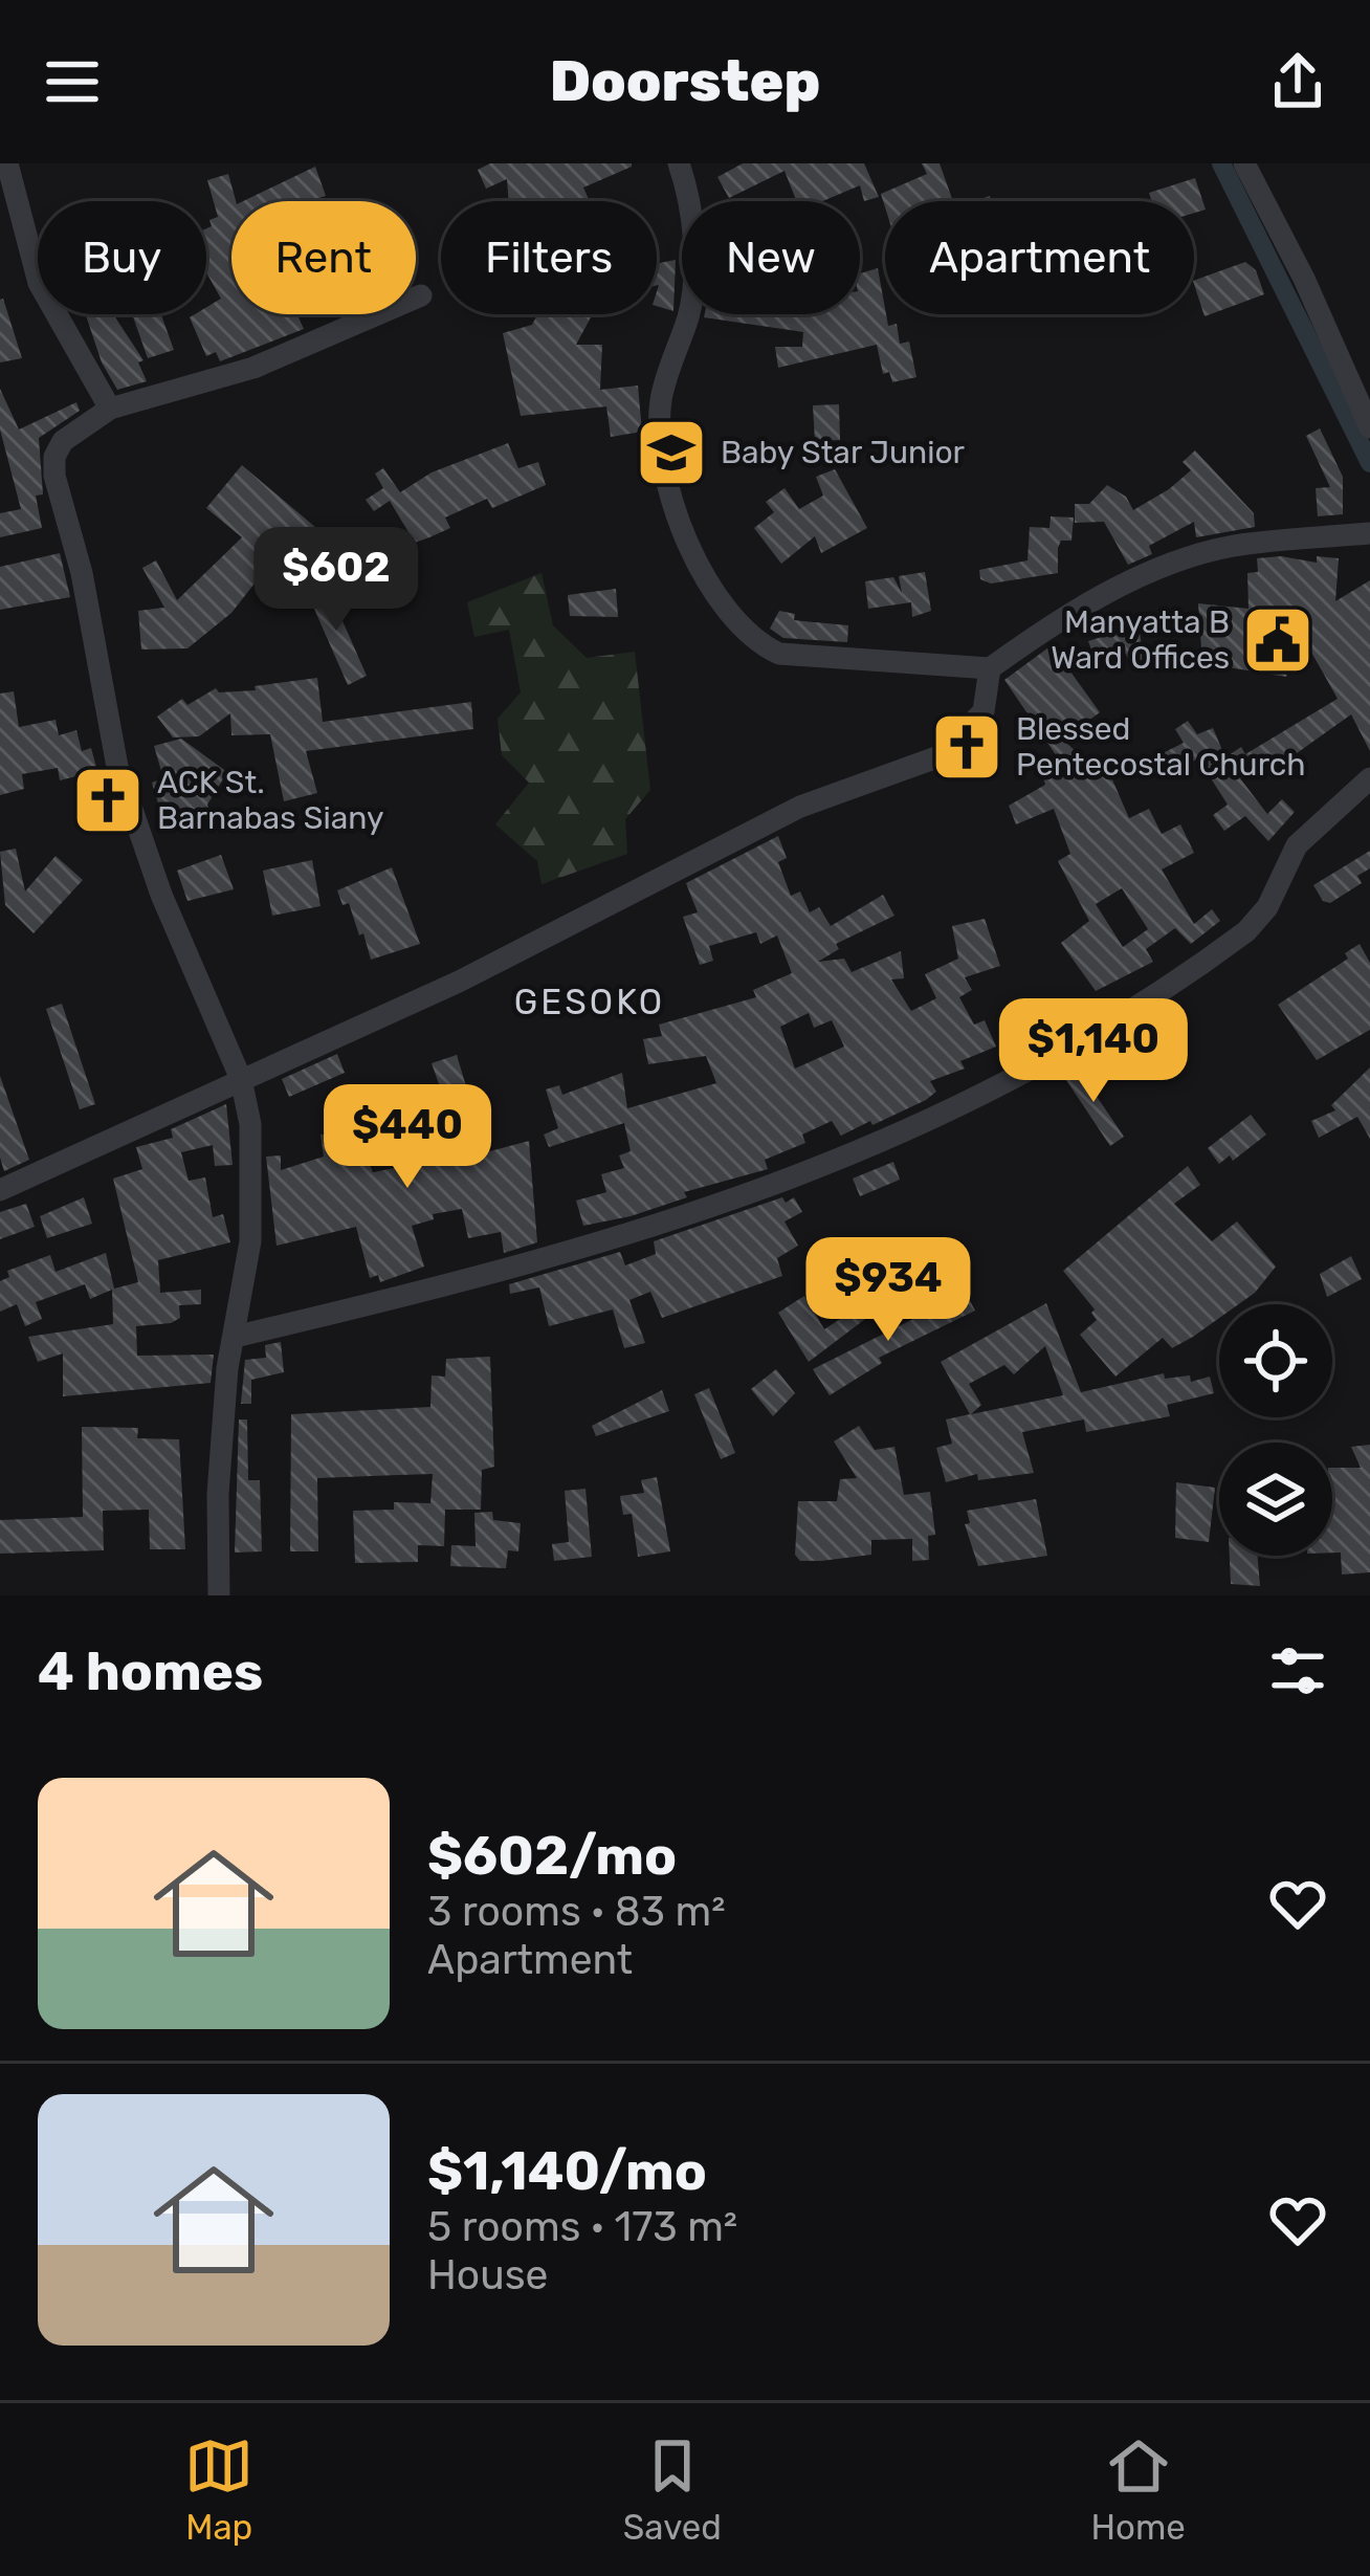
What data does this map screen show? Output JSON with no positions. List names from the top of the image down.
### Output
{
  "districts": ["GESOKO"],
  "places": {
    "school or university": ["Baby Star Junior"],
    "public building": ["Manyatta B Ward Offices"],
    "church": ["Blessed Pentecostal Church", "ACK St. Barnabas Siany"]
  },
  "page": {
    "header": "Doorstep",
    "chip": [
      "Buy",
      "Rent",
      "Filters",
      "New",
      "Apartment"
    ],
    "price": [
      "$602",
      "$1,140",
      "$440",
      "$934"
    ],
    "heading": "4 homes",
    "list": [
      {
        "name": "$602/mo",
        "note": "3 rooms · 83 m² · Apartment"
      },
      {
        "name": "$1,140/mo",
        "note": "5 rooms · 173 m² · House"
      }
    ],
    "tabs": ["Map", "Saved", "Home"]
  }
}
